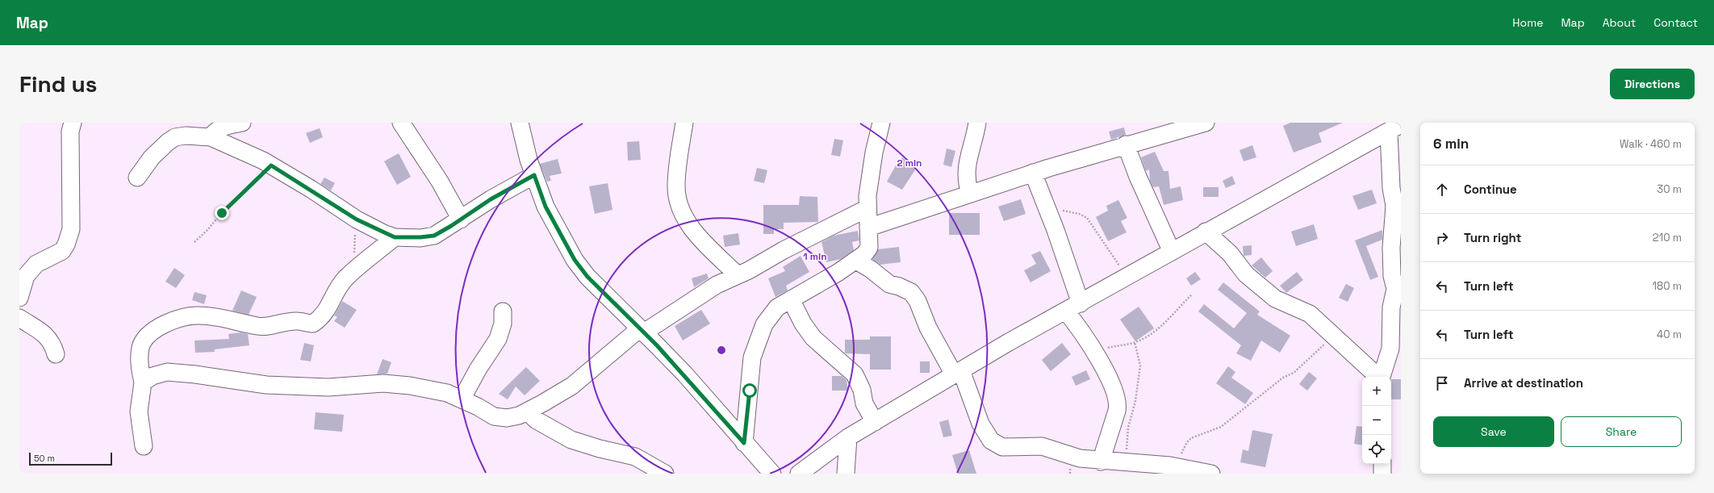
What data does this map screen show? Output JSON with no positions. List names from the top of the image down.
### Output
{
  "scale_bar": "50 m",
  "page": {
    "header": "Map",
    "nav": [
      "Home",
      "Map",
      "About",
      "Contact"
    ],
    "buttons": [
      "Directions",
      ["Save", "Share"]
    ],
    "title": "Find us",
    "heading": ["6 min", "Walk · 460 m"],
    "list": [
      ["Continue", "30 m"],
      ["Turn right", "210 m"],
      ["Turn left", "180 m"],
      ["Turn left", "40 m"],
      "Arrive at destination"
    ],
    "map_buttons": ["+", "−"],
    "scale": "50 m"
  },
  "rings": ["2 min", "1 min"]
}
